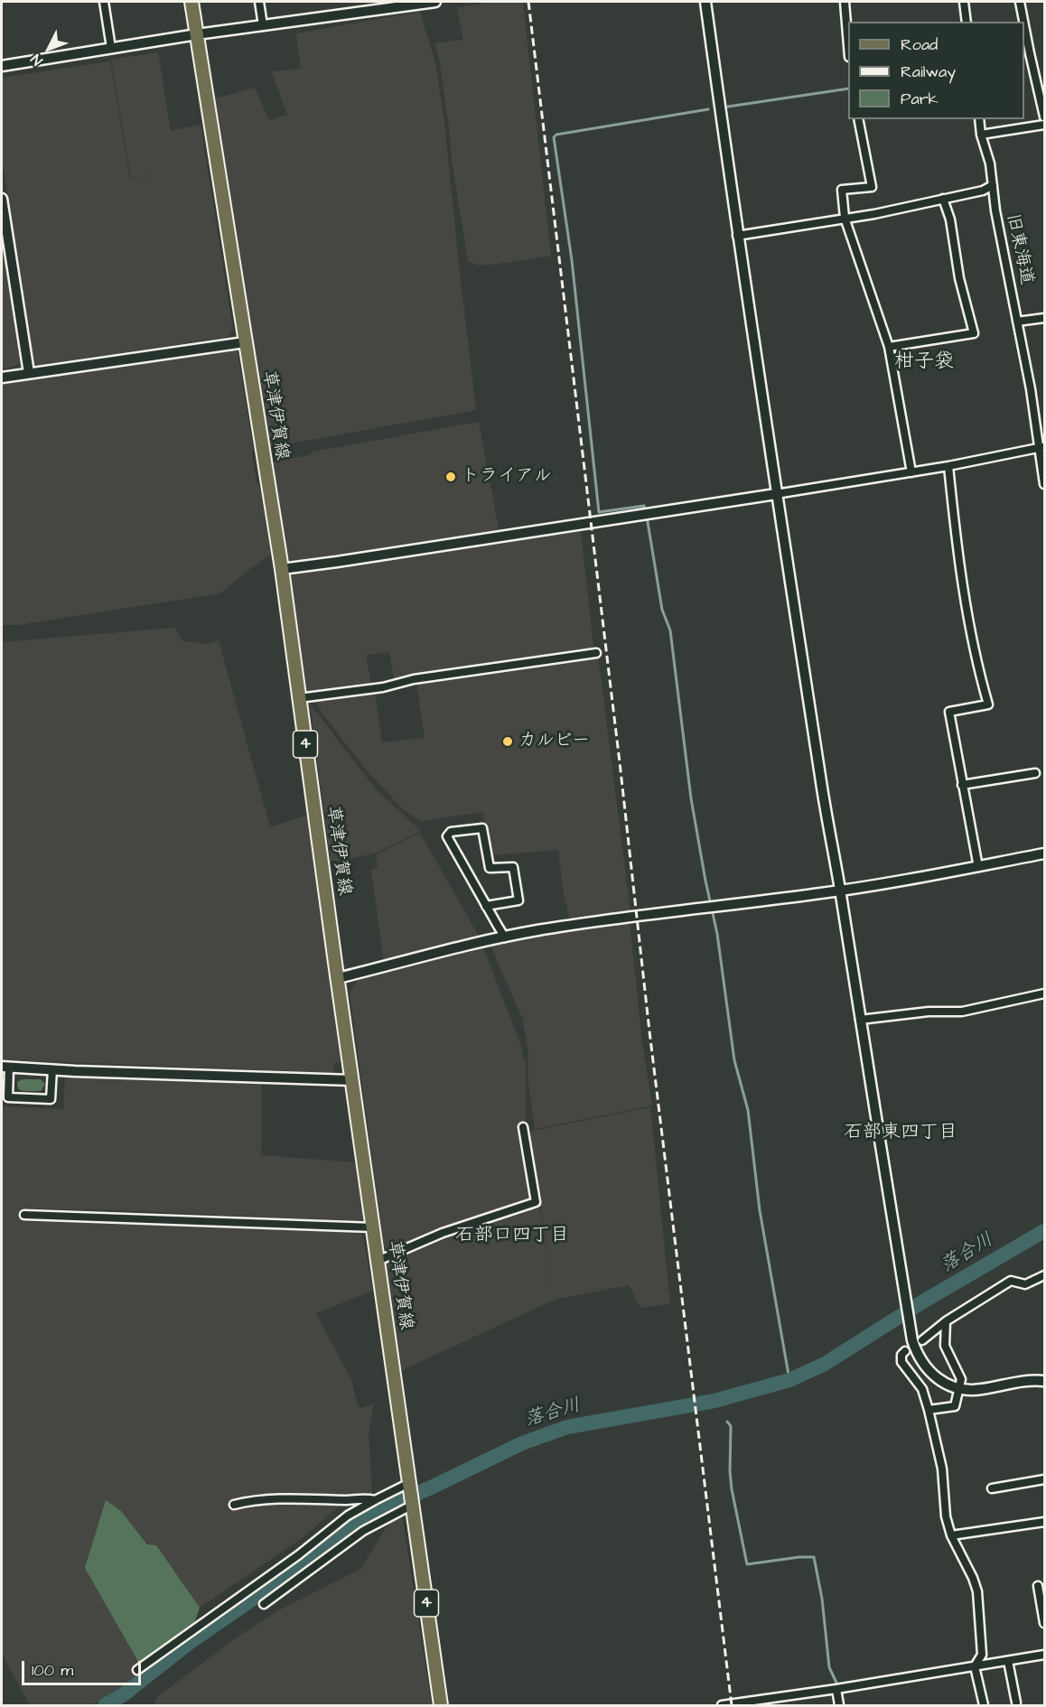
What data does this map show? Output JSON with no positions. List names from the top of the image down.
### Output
{
  "streets": {
    "main road": ["草津伊賀線", "4"],
    "street": ["旧東海道"]
  },
  "districts": ["柑子袋", "石部東四丁目", "石部口四丁目"],
  "water": ["落合川"],
  "places": ["トライアル", "カルビー"],
  "legend": ["Road", "Railway", "Park"],
  "scale_bar": "100 m",
  "north": "bottom left"
}
